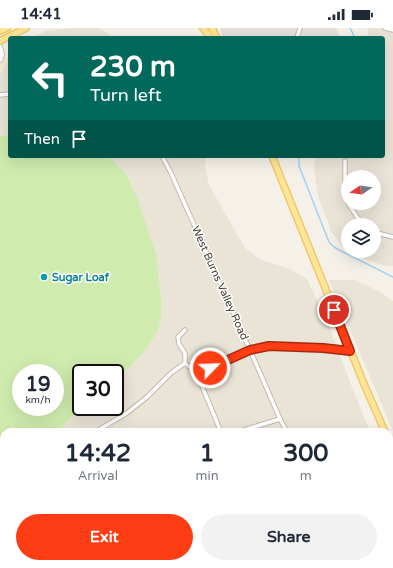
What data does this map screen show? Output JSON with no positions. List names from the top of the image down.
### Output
{
  "streets": {
    "street": ["West Burns Valley Road"]
  },
  "places": ["Sugar Loaf"],
  "north": "left",
  "page": {
    "status": "14:41",
    "turn": ["230 m", "Turn left"],
    "then": "Then",
    "speed": "19 km/h",
    "limit": "30",
    "eta": [
      "14:42",
      "Arrival",
      "1",
      "min",
      "300",
      "m"
    ],
    "buttons": ["Exit", "Share"]
  }
}
